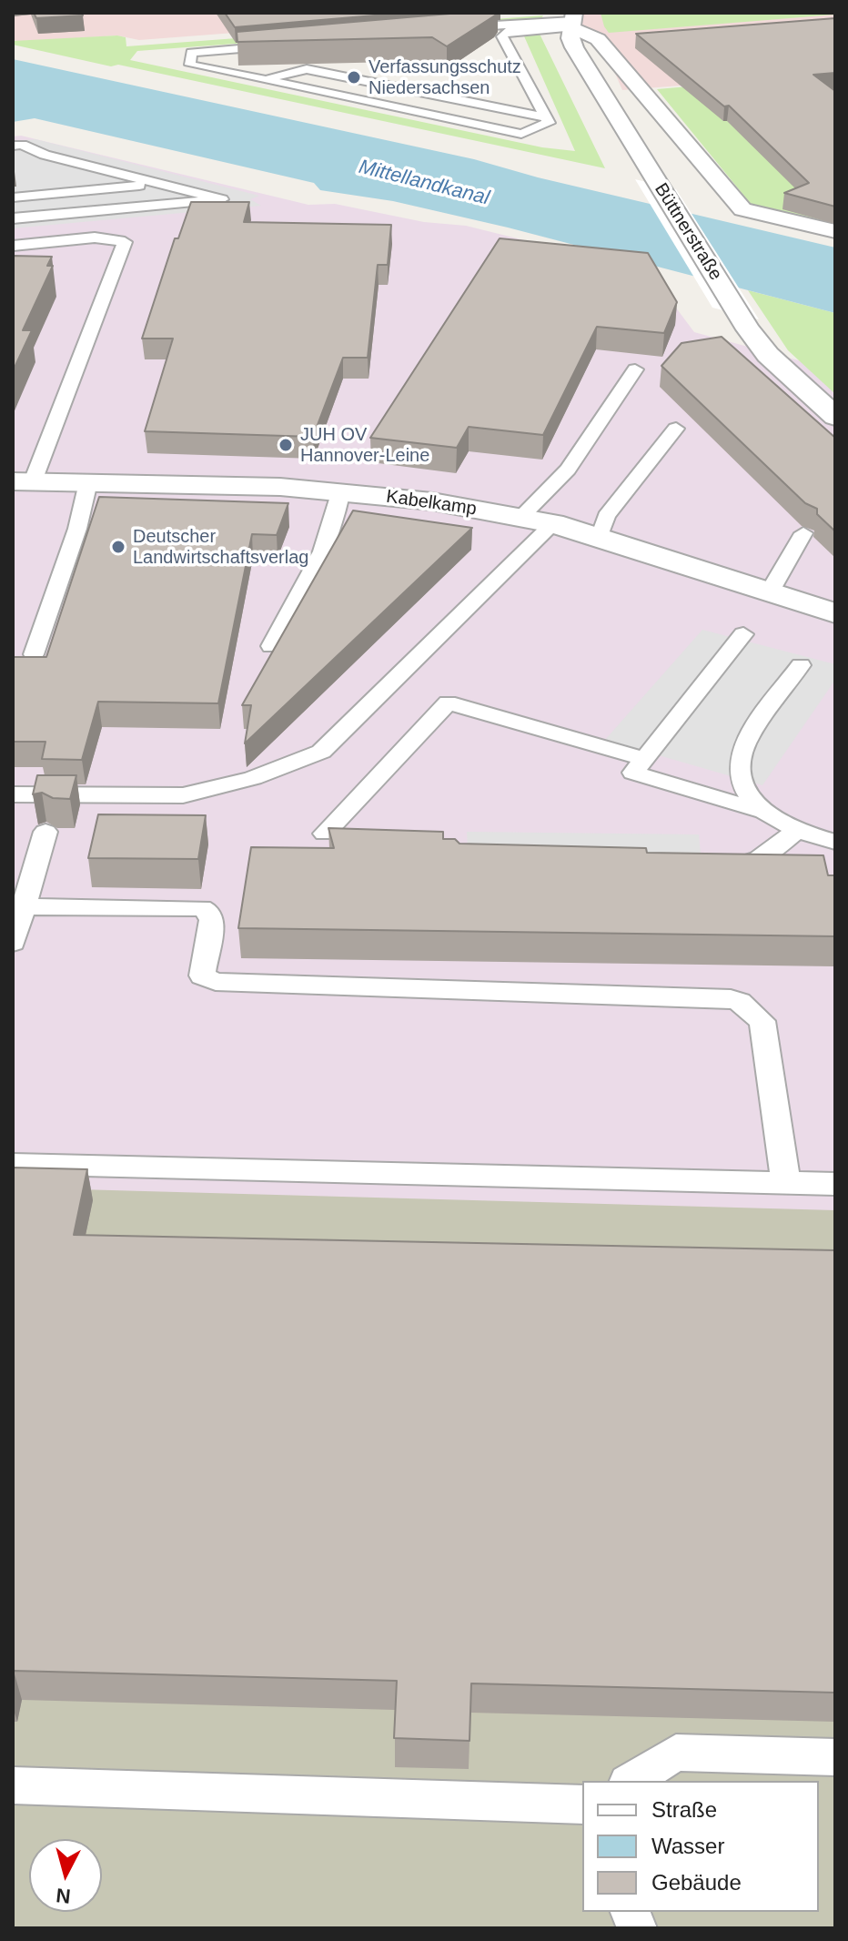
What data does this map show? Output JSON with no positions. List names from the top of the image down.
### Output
{
  "streets": {
    "street": ["Büttnerstraße", "Kabelkamp"]
  },
  "water": ["Mittellandkanal"],
  "places": ["Verfassungsschutz Niedersachsen", "JUH OV Hannover-Leine", "Deutscher Landwirtschaftsverlag"],
  "legend": ["Straße", "Wasser", "Gebäude"],
  "north": "bottom"
}
